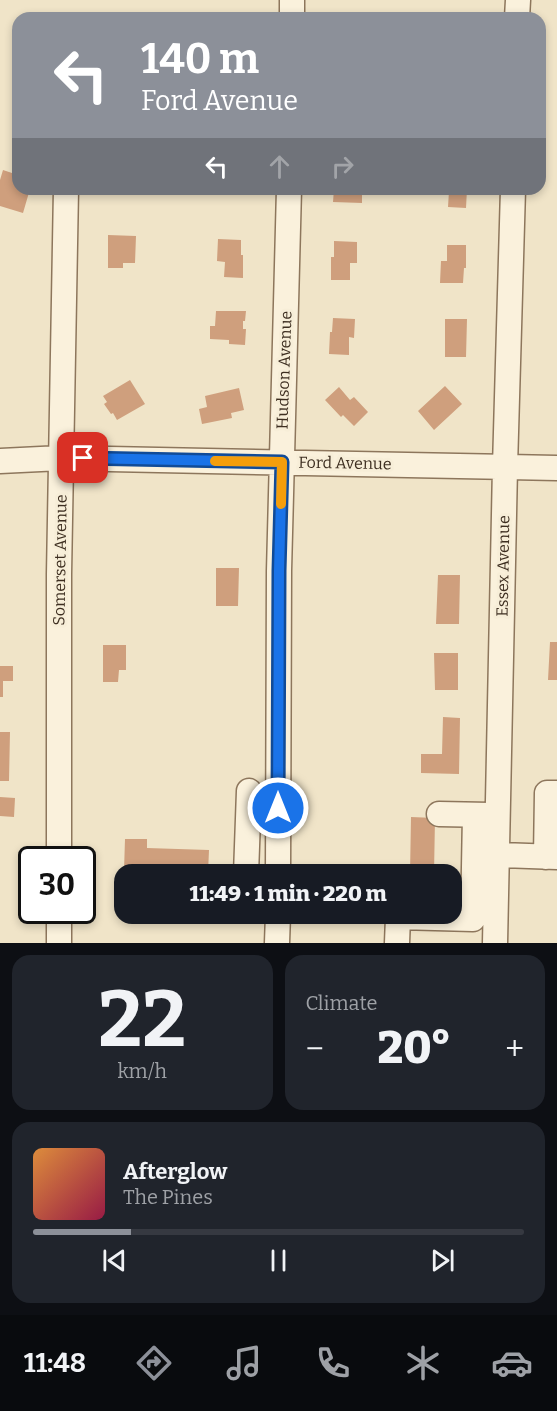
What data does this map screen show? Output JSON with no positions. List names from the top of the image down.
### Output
{
  "streets": {
    "street": [
      "Hudson Avenue",
      "Ford Avenue",
      "Somerset Avenue",
      "Essex Avenue"
    ]
  },
  "crossings": [
    ["Hudson Avenue", "Ford Avenue"],
    ["Ford Avenue", "Somerset Avenue"],
    ["Ford Avenue", "Essex Avenue"]
  ],
  "page": {
    "turn": ["140 m", "Ford Avenue"],
    "limit": "30",
    "trip": "11:49 · 1 min · 220 m",
    "tile": [
      ["22", "km/h"],
      "Climate"
    ],
    "heat": ["−", "20°", "+"],
    "song": ["Afterglow", "The Pines"],
    "tabs": "11:48"
  }
}
